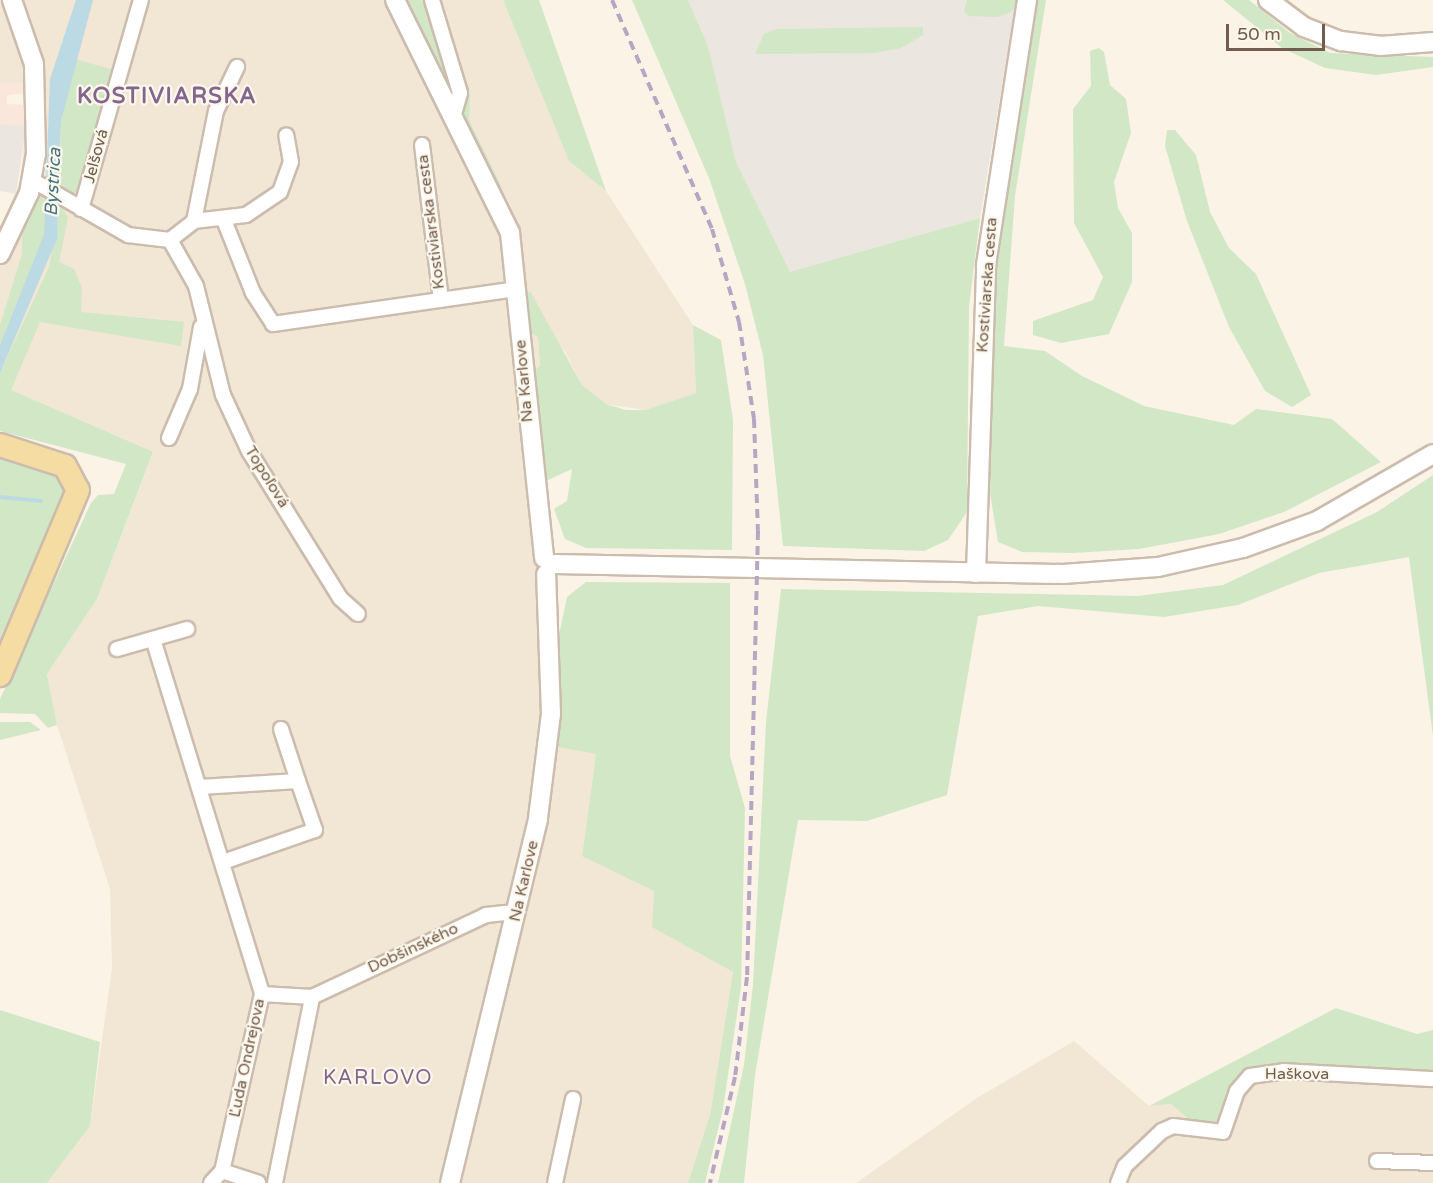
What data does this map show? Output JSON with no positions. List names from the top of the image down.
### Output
{
  "streets": {
    "street": [
      "Jelšová",
      "Kostiviarska cesta",
      "Na Karlove",
      "Topoľová",
      "Dobšinského",
      "Ľuda Ondrejova",
      "Haškova"
    ]
  },
  "crossings": [
    ["Na Karlove", "Dobšinského"],
    ["Dobšinského", "Ľuda Ondrejova"]
  ],
  "districts": ["KOSTIVIARSKA", "KARLOVO"],
  "water": ["Bystrica"],
  "scale_bar": "50 m"
}
